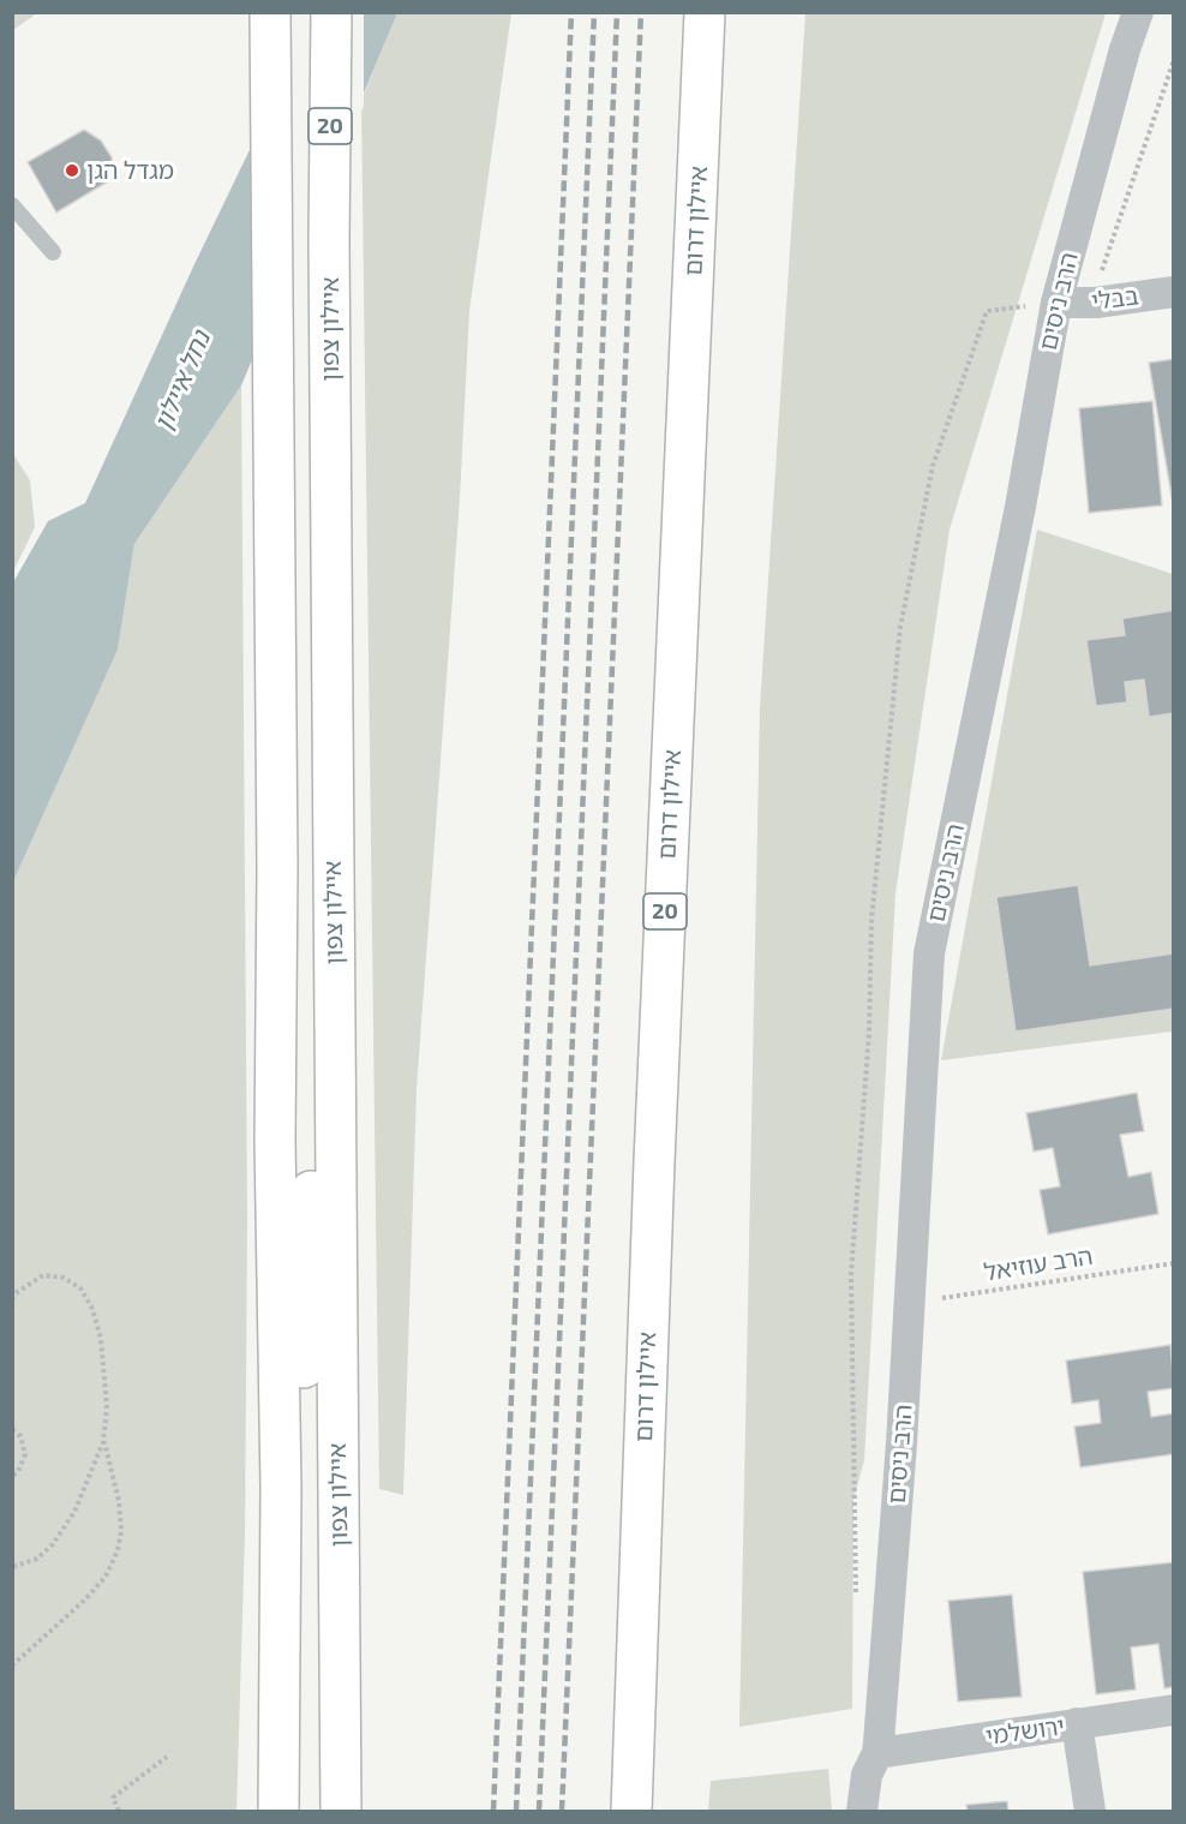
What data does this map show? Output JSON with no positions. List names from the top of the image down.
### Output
{
  "streets": {
    "highway": ["20", "איילון דרום", "איילון צפון"],
    "street": ["בבלי", "הרב ניסים", "ירושלמי"],
    "path": ["הרב עוזיאל"]
  },
  "crossings": [
    ["בבלי", "הרב ניסים"],
    ["הרב ניסים", "הרב עוזיאל"],
    ["הרב ניסים", "ירושלמי"]
  ],
  "water": ["נחל איילון"],
  "places": ["מגדל הגן"]
}
